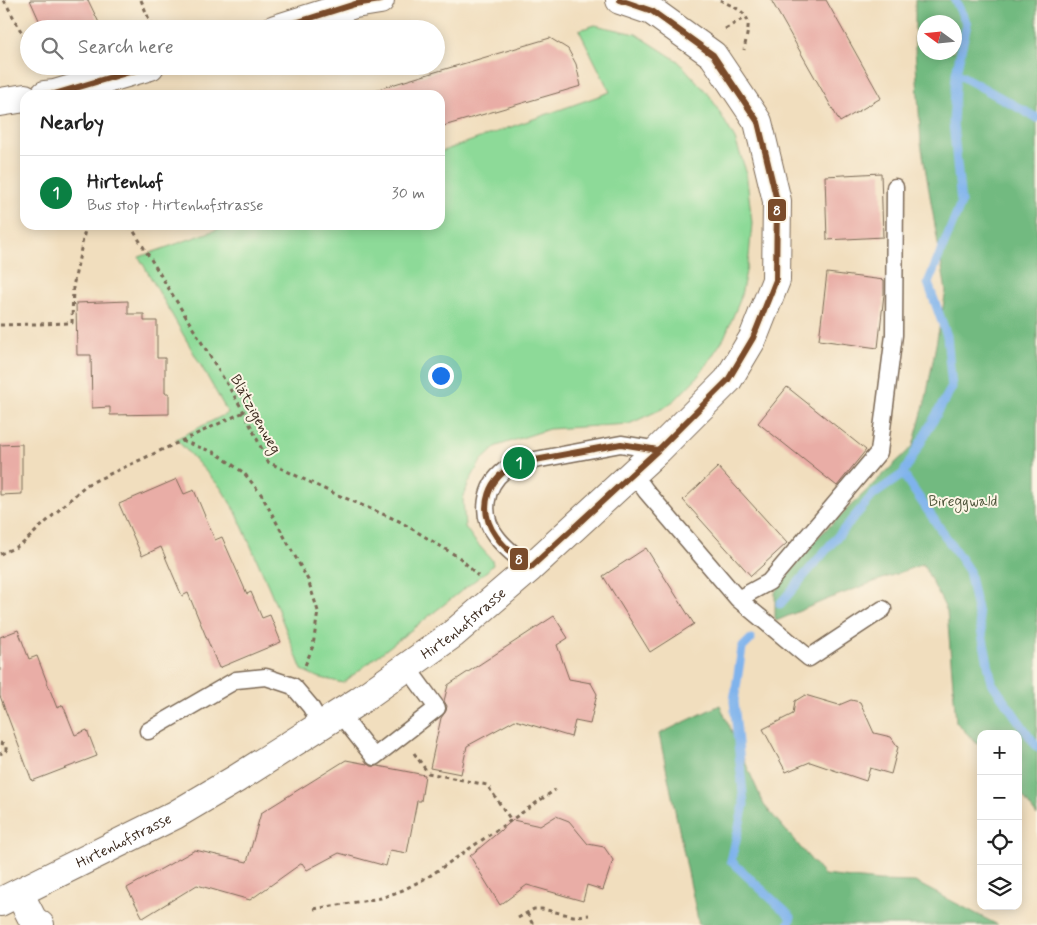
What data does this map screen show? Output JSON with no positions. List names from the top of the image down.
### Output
{
  "streets": {
    "street": ["Hirtenhofstrasse"],
    "path": ["Blätzigenweg"]
  },
  "crossings": [
    ["Blätzigenweg", "Hirtenhofstrasse"]
  ],
  "parks": ["Bireggwald"],
  "lines": ["transit line 8"],
  "north": "left",
  "page": {
    "search": "Search here",
    "heading": "Nearby",
    "list": [
      {
        "mark": "1",
        "name": "Hirtenhof",
        "note": "Bus stop · Hirtenhofstrasse",
        "value": "30 m"
      }
    ],
    "pins": "1",
    "map_buttons": ["+", "−"]
  }
}
